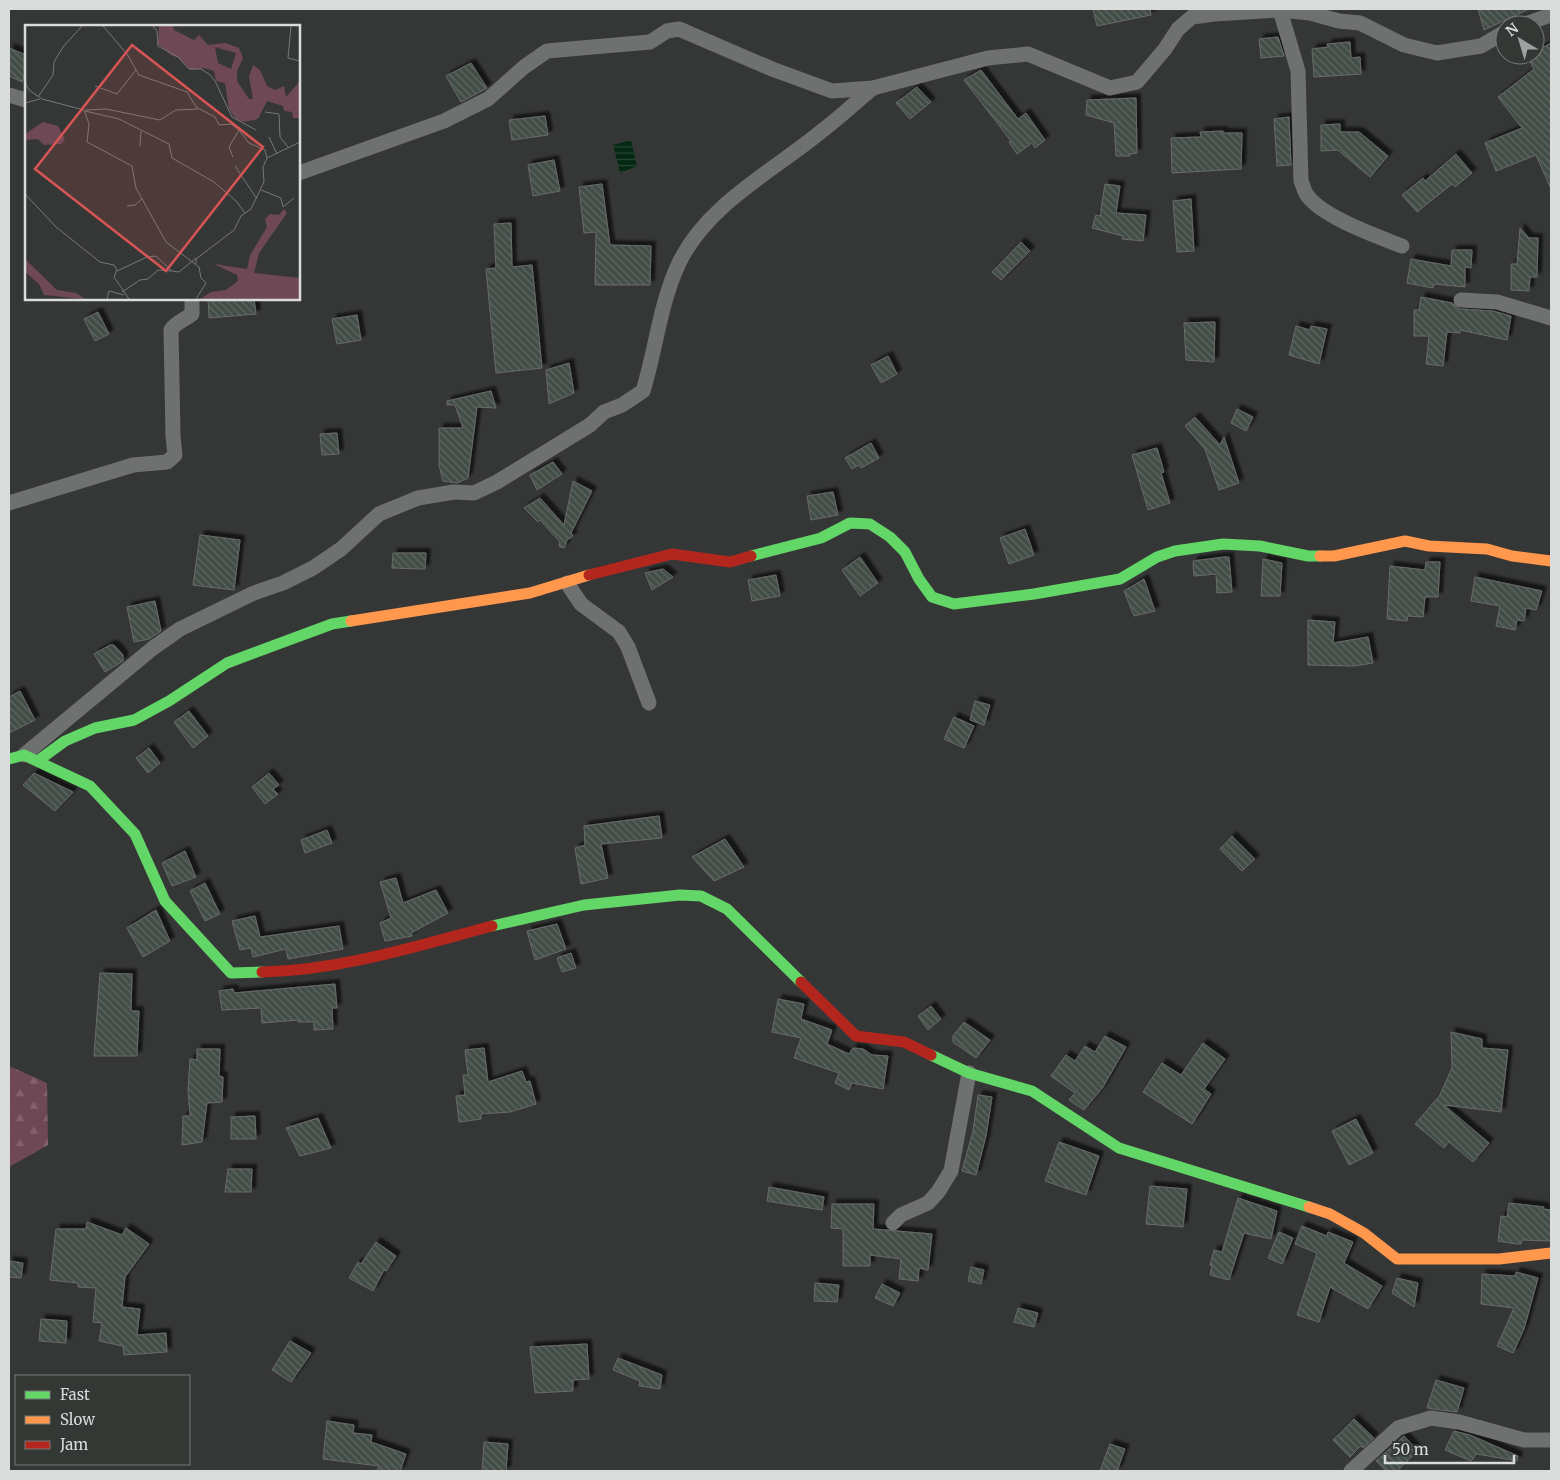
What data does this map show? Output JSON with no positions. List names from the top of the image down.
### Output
{
  "legend": ["Fast", "Slow", "Jam"],
  "scale_bar": "50 m",
  "north": "top left"
}
